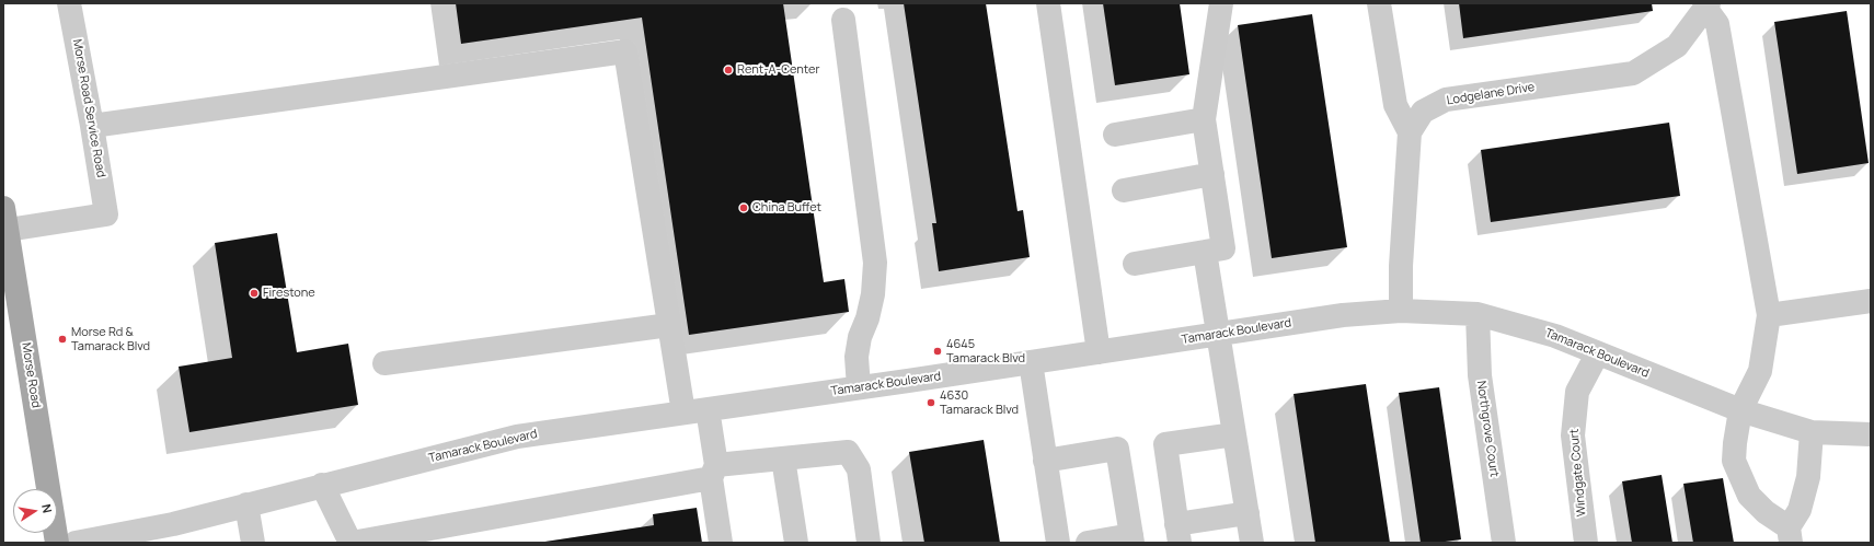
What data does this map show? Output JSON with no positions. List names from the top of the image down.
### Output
{
  "streets": {
    "main road": ["Morse Road"],
    "street": [
      "Lodgelane Drive",
      "Morse Road Service Road",
      "Tamarack Boulevard",
      "Northgrove Court",
      "Windgate Court"
    ]
  },
  "crossings": [
    ["Lodgelane Drive", "Tamarack Boulevard"],
    ["Morse Road Service Road", "Morse Road"],
    ["Tamarack Boulevard", "Northgrove Court"],
    ["Tamarack Boulevard", "Windgate Court"]
  ],
  "places": [
    "Rent-A-Center",
    "China Buffet",
    "Firestone",
    "Morse Rd & Tamarack Blvd",
    "4645 Tamarack Blvd",
    "4630 Tamarack Blvd"
  ],
  "north": "right"
}
